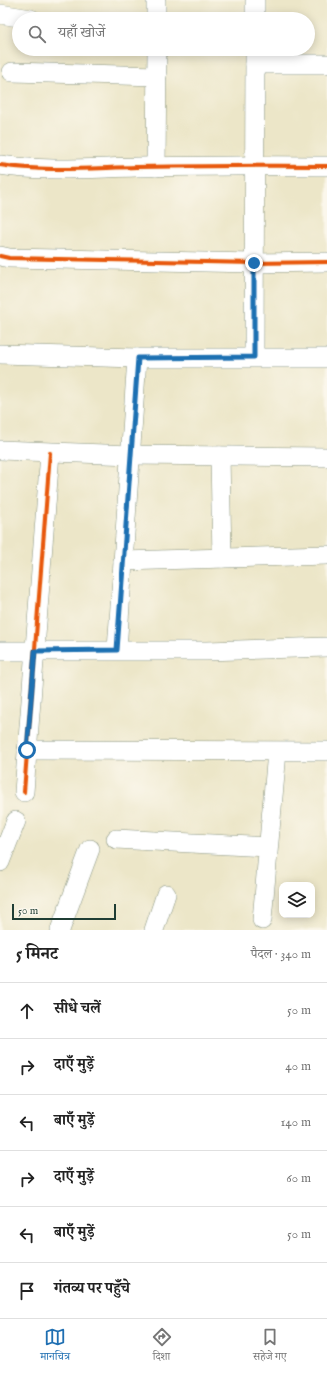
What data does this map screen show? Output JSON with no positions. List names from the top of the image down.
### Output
{
  "scale_bar": "50 m",
  "page": {
    "search": "यहाँ खोजें",
    "scale": "50 m",
    "heading": ["5 मिनट", "पैदल · 340 m"],
    "list": [
      ["सीधे चलें", "50 m"],
      ["दाएँ मुड़ें", "40 m"],
      ["बाएँ मुड़ें", "140 m"],
      ["दाएँ मुड़ें", "60 m"],
      ["बाएँ मुड़ें", "50 m"],
      "गंतव्य पर पहुँचे"
    ],
    "nav": ["मानचित्र", "दिशा", "सहेजे गए"]
  }
}
